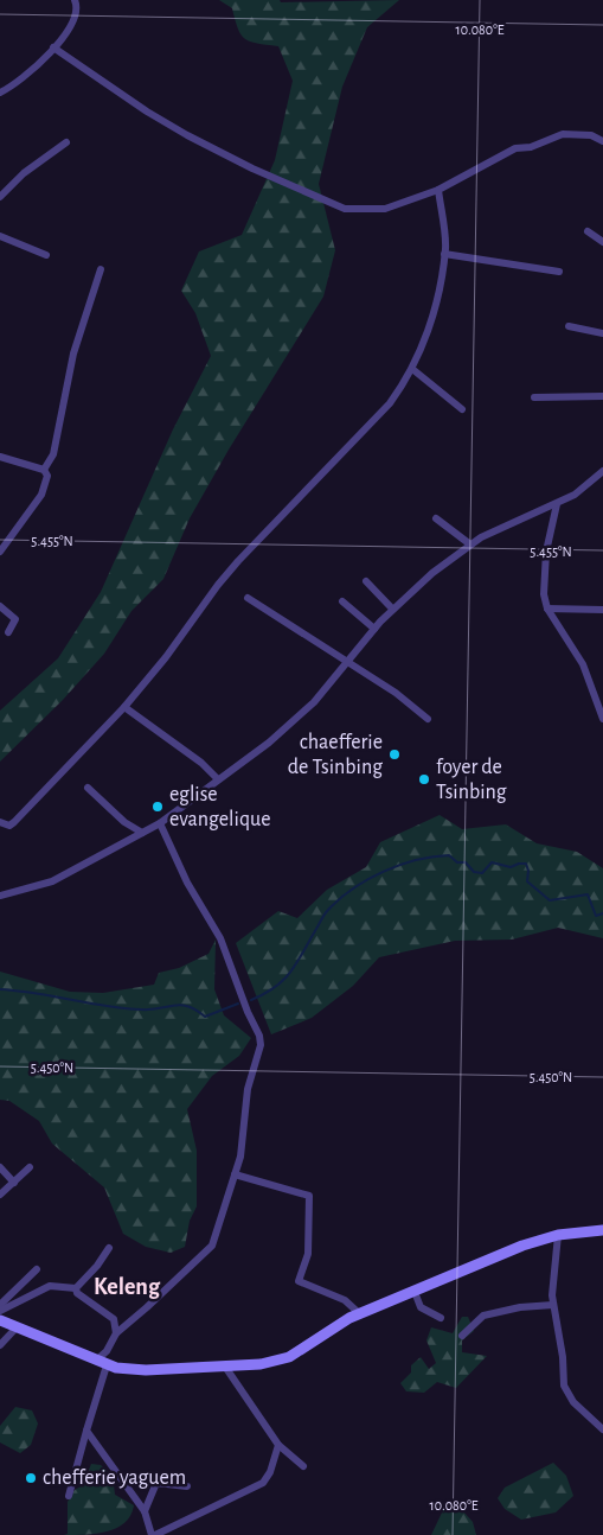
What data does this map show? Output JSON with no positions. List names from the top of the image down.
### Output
{
  "districts": ["Keleng"],
  "places": [
    "chaefferie de Tsinbing",
    "foyer de Tsinbing",
    "eglise evangelique",
    "chefferie yaguem"
  ],
  "coordinates": ["10.080°E", "5.455°N", "5.450°N"]
}
